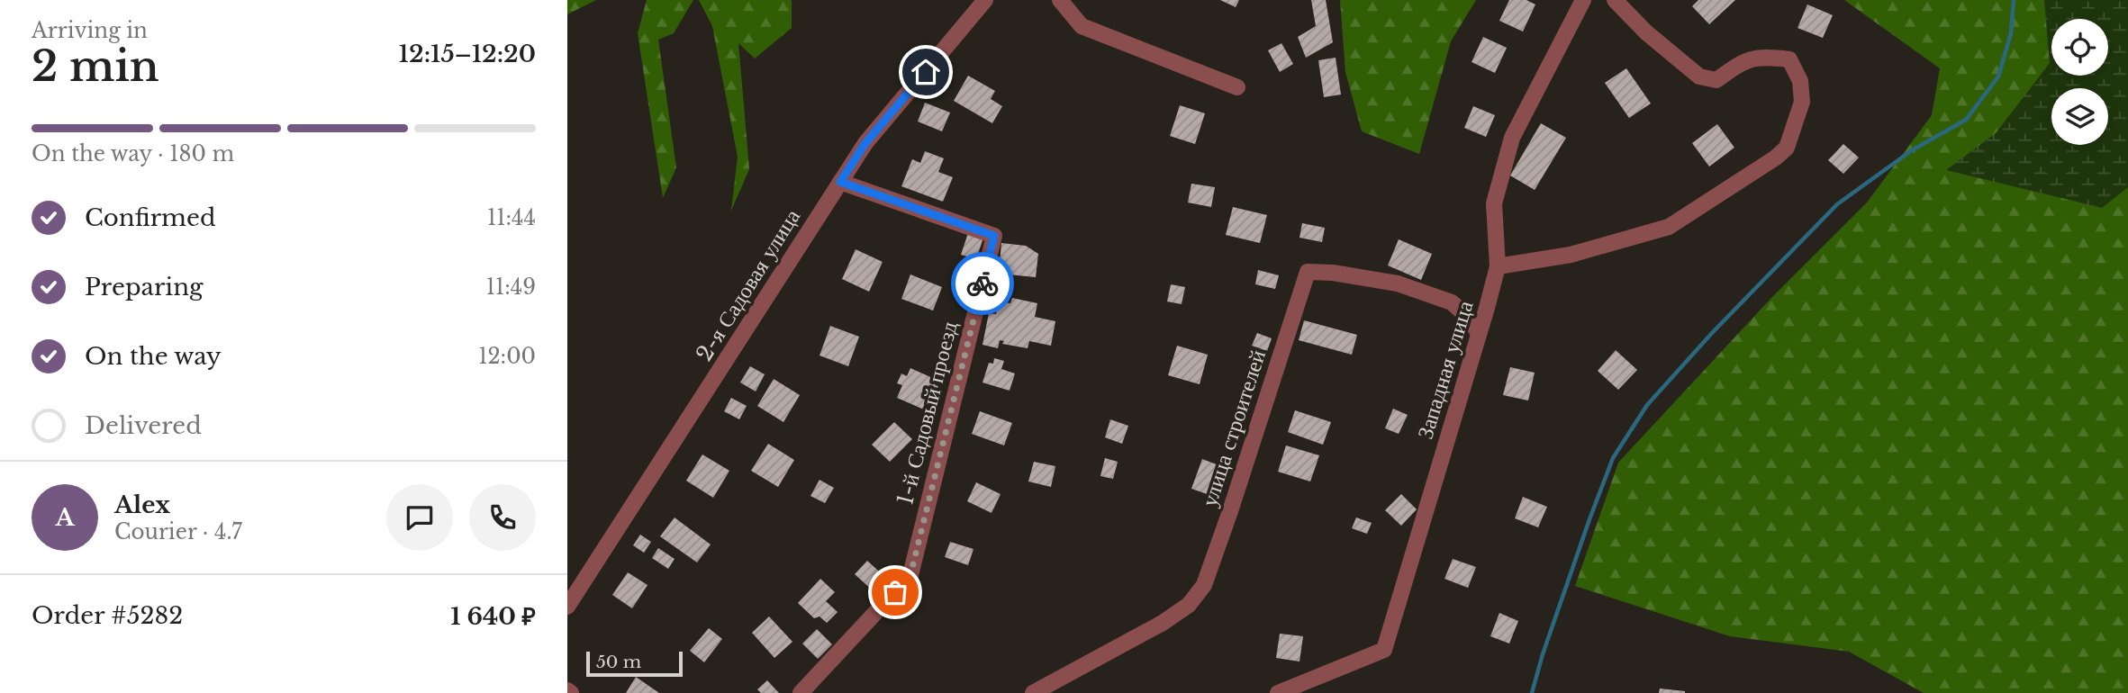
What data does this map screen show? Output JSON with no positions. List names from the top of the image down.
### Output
{
  "streets": {
    "street": [
      "2-я Садовая улица",
      "Западная улица",
      "1-й Садовый проезд",
      "улица строителей"
    ]
  },
  "crossings": [
    ["2-я Садовая улица", "1-й Садовый проезд"],
    ["Западная улица", "улица строителей"]
  ],
  "scale_bar": "50 m",
  "page": {
    "heading": ["2 min", "Arriving in", "12:15–12:20"],
    "panel": [
      "Alex",
      "Courier · 4.7",
      "Order #5282",
      "1 640 ₽"
    ],
    "bar": "On the way · 180 m",
    "list": [
      ["Confirmed", "11:44"],
      ["Preparing", "11:49"],
      ["On the way", "12:00"],
      "Delivered"
    ],
    "round": "A",
    "scale": "50 m"
  }
}
